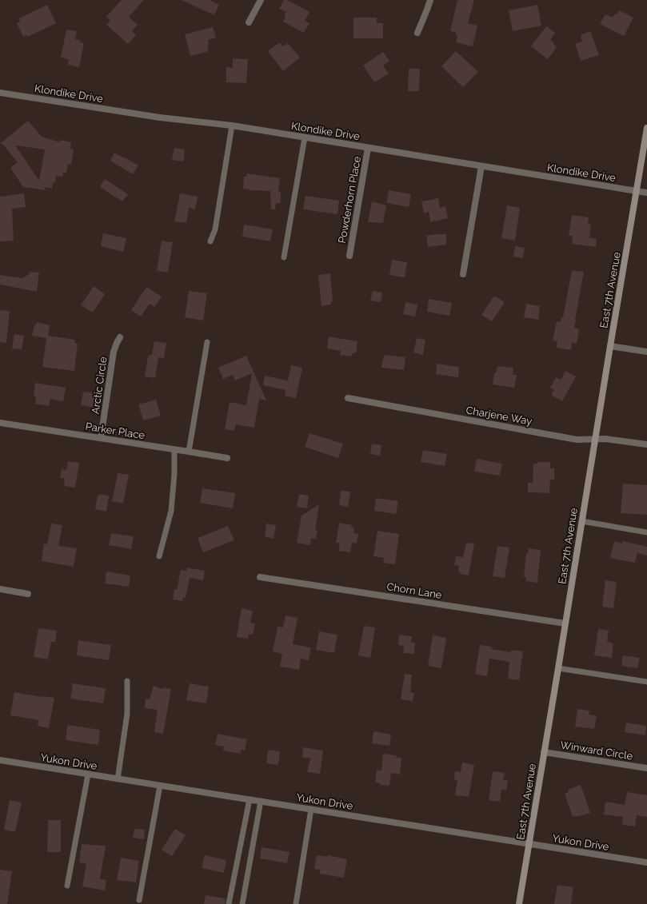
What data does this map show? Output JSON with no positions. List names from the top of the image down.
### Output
{
  "streets": {
    "main road": ["East 7th Avenue"],
    "street": [
      "Klondike Drive",
      "Powderhorn Place",
      "Arctic Circle",
      "Charjene Way",
      "Parker Place",
      "Chorn Lane",
      "Winward Circle",
      "Yukon Drive"
    ]
  },
  "crossings": [
    ["Klondike Drive", "Powderhorn Place"],
    ["Klondike Drive", "East 7th Avenue"],
    ["East 7th Avenue", "Charjene Way"],
    ["East 7th Avenue", "Chorn Lane"],
    ["East 7th Avenue", "Winward Circle"],
    ["East 7th Avenue", "Yukon Drive"],
    ["Arctic Circle", "Parker Place"]
  ]
}
